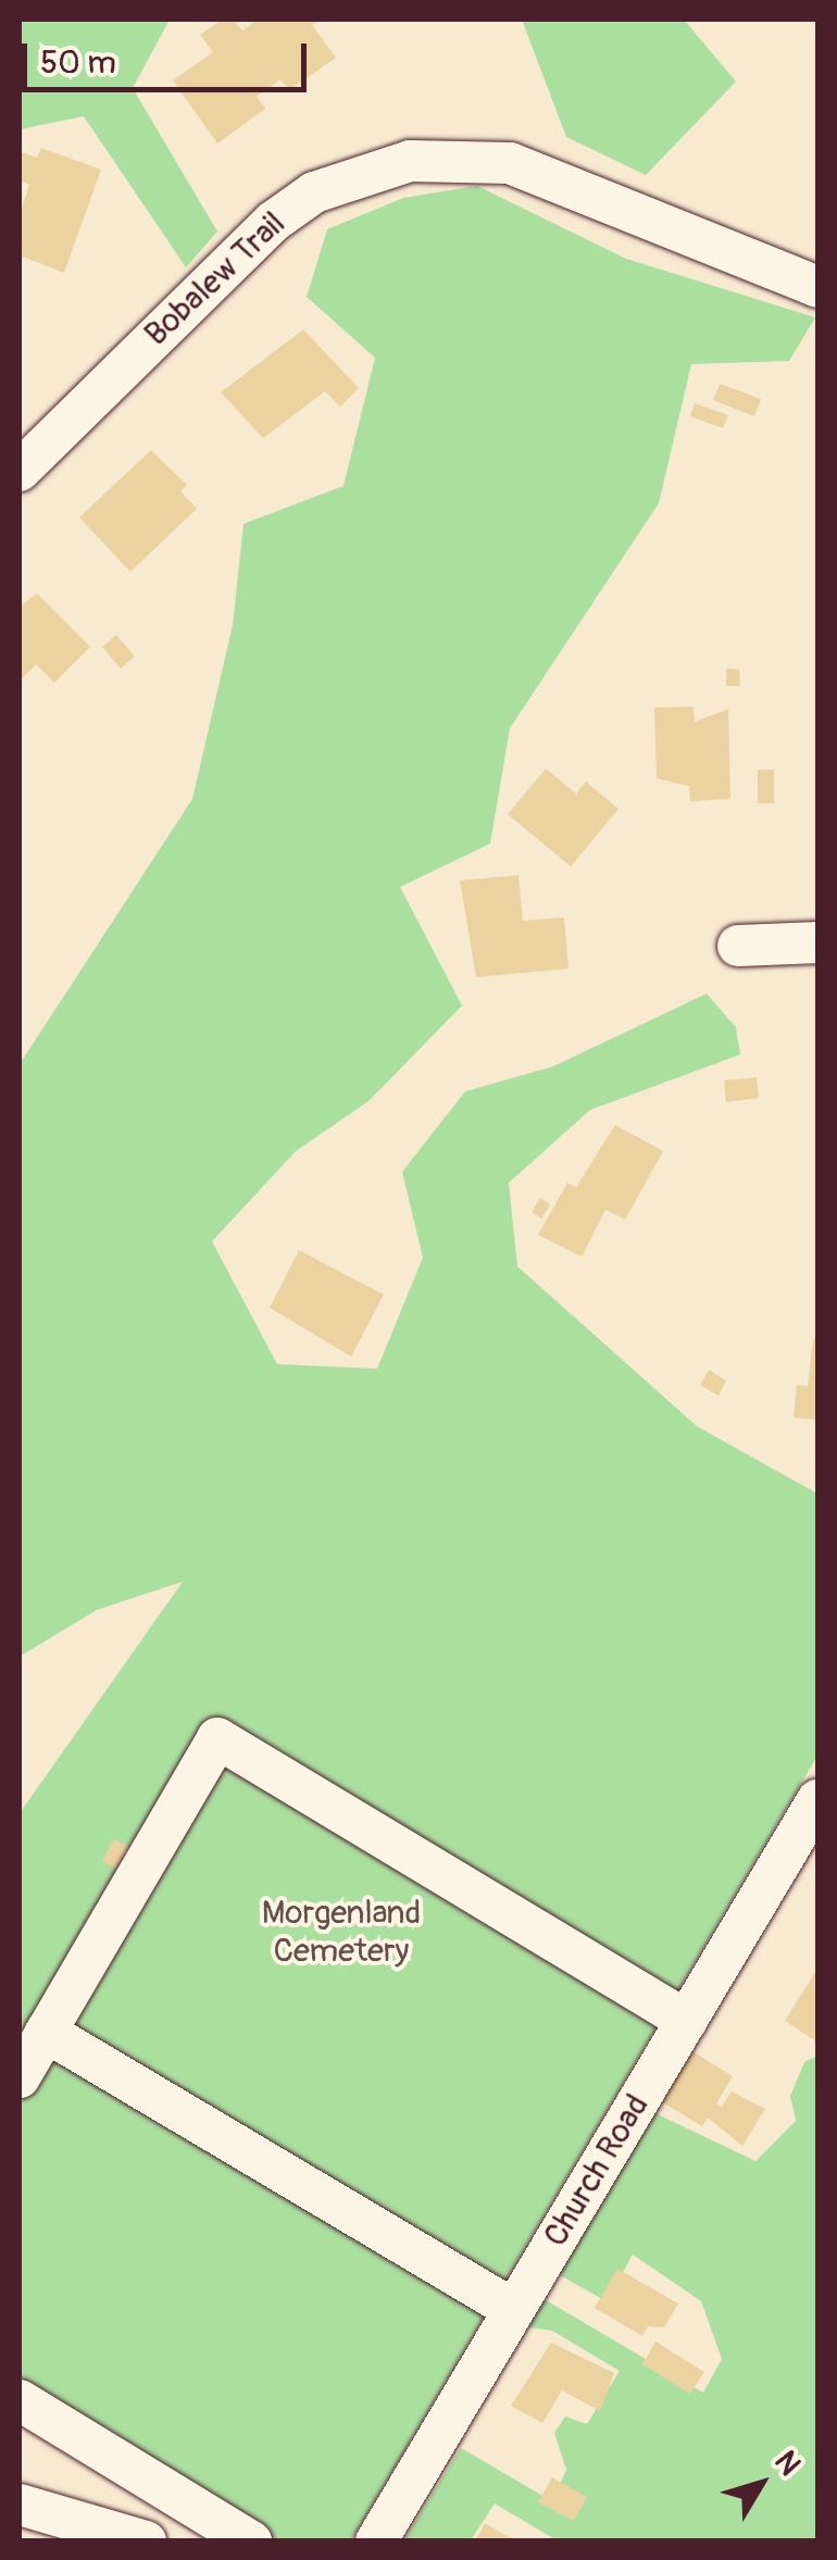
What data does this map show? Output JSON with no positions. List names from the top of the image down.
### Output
{
  "streets": {
    "street": ["Bobalew Trail", "Church Road"]
  },
  "parks": ["Morgenland Cemetery"],
  "scale_bar": "50 m",
  "north": "top right"
}
